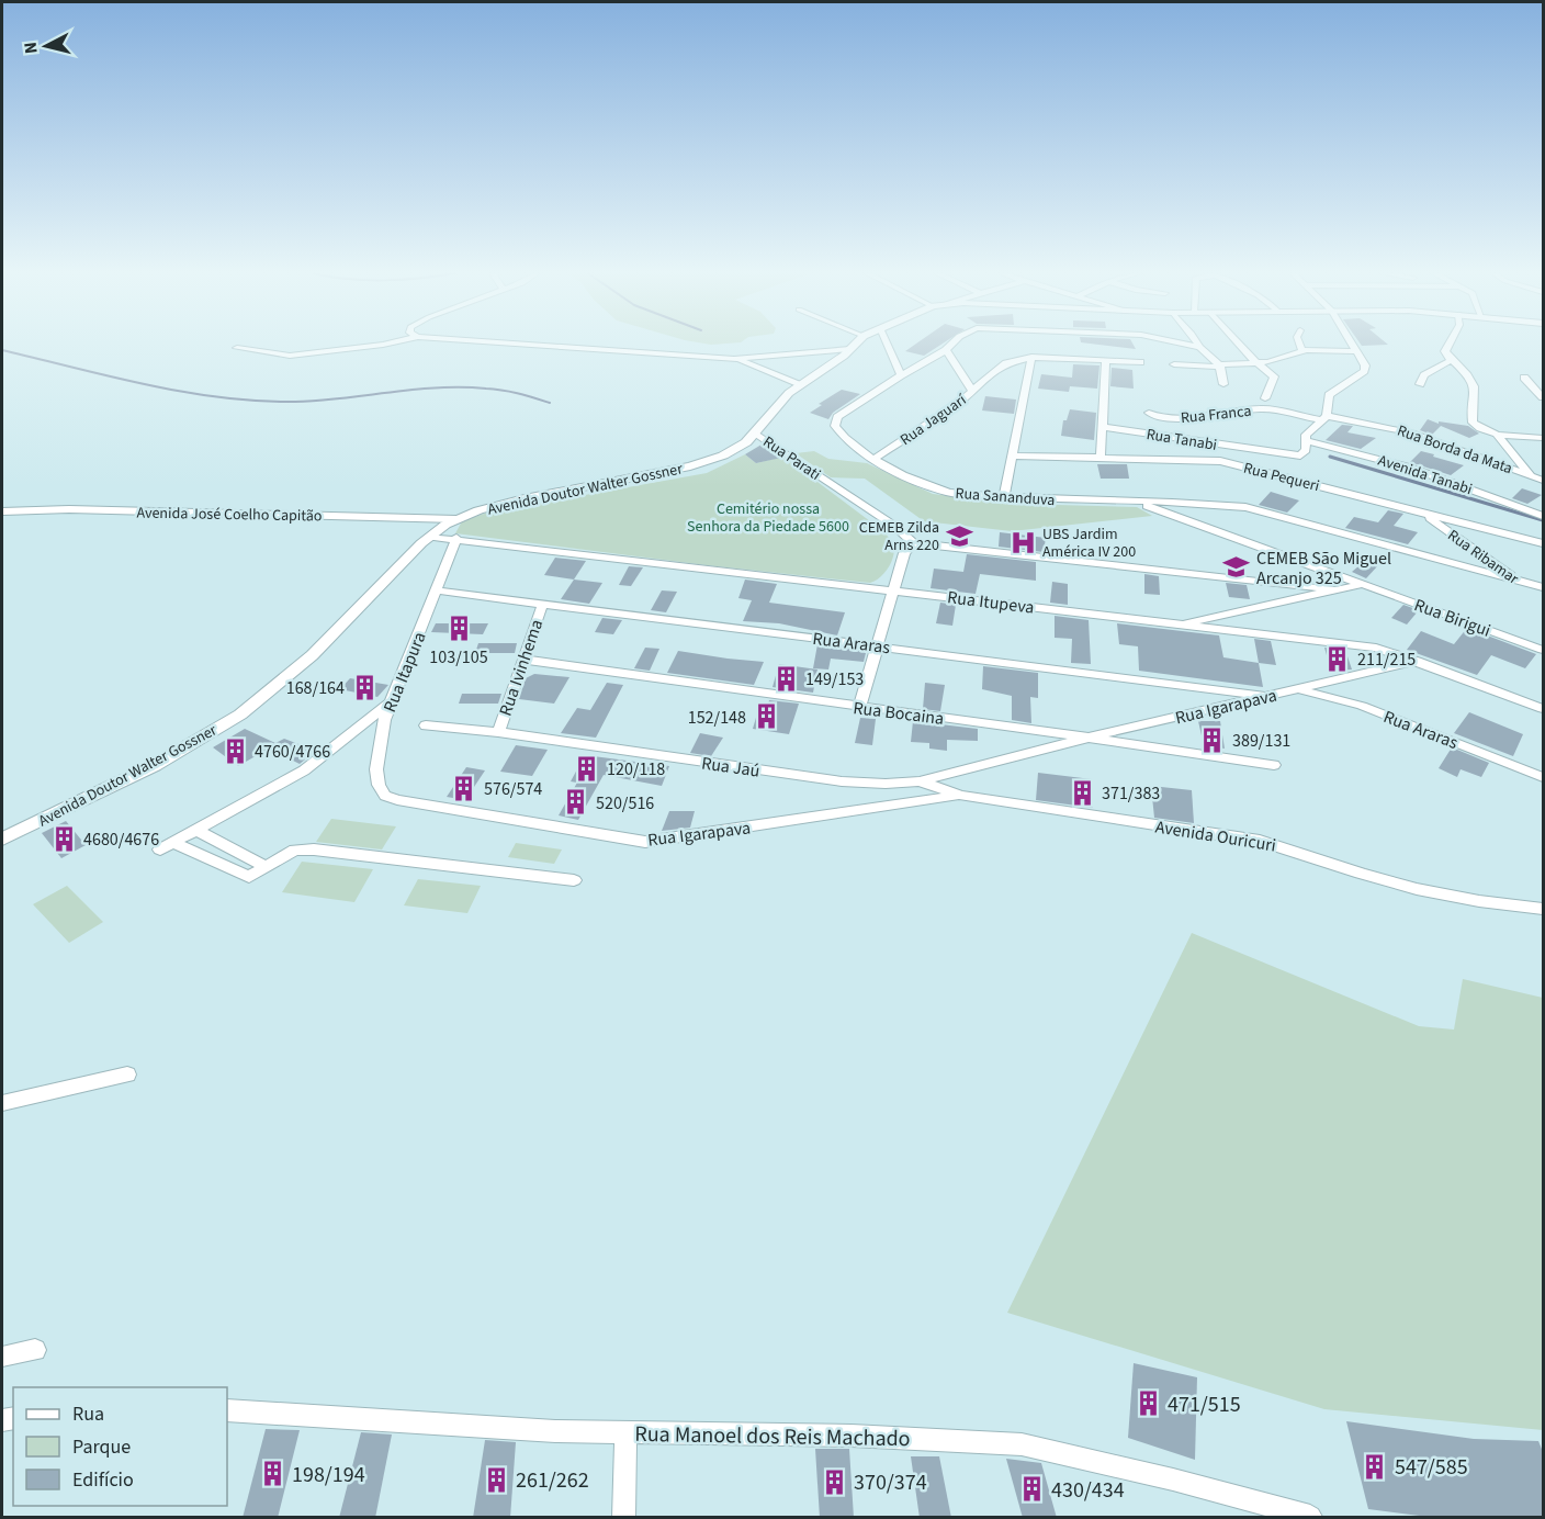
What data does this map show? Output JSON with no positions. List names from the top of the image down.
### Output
{
  "streets": {
    "main road": ["Avenida Doutor Walter Gossner"],
    "street": [
      "Rua Franca",
      "Rua Jaguarí",
      "Rua Tanabi",
      "Rua Borda da Mata",
      "Rua Parati",
      "Avenida Tanabi",
      "Rua Pequeri",
      "Rua Sananduva",
      "Avenida José Coelho Capitão",
      "Rua Ribamar",
      "Rua Itupeva",
      "Rua Birigui",
      "Rua Araras",
      "Rua Ivinhema",
      "Rua Itapura",
      "Rua Igarapava",
      "Rua Bocaina",
      "Rua Jaú",
      "Avenida Ouricuri",
      "Rua Manoel dos Reis Machado"
    ]
  },
  "crossings": [
    ["Rua Franca", "Rua Borda da Mata"],
    ["Rua Jaguarí", "Rua Sananduva"],
    ["Rua Tanabi", "Avenida Tanabi"],
    ["Rua Parati", "Avenida Doutor Walter Gossner"],
    ["Rua Pequeri", "Rua Ribamar"],
    ["Avenida Doutor Walter Gossner", "Avenida José Coelho Capitão"],
    ["Avenida Doutor Walter Gossner", "Rua Itupeva"],
    ["Rua Sananduva", "Rua Ribamar"],
    ["Rua Sananduva", "Rua Birigui"],
    ["Rua Itupeva", "Rua Itapura"],
    ["Rua Itupeva", "Rua Igarapava"],
    ["Rua Araras", "Rua Ivinhema"],
    ["Rua Araras", "Rua Itapura"],
    ["Rua Araras", "Rua Igarapava"],
    ["Rua Ivinhema", "Rua Bocaina"],
    ["Rua Ivinhema", "Rua Jaú"],
    ["Rua Itapura", "Rua Igarapava"],
    ["Rua Igarapava", "Rua Bocaina"],
    ["Rua Igarapava", "Rua Jaú"],
    ["Rua Igarapava", "Avenida Ouricuri"],
    ["Rua Jaú", "Avenida Ouricuri"]
  ],
  "parks": ["Cemitério nossa Senhora da Piedade 5600"],
  "places": {
    "school or university": ["CEMEB Zilda Arns 220", "CEMEB São Miguel Arcanjo 325"],
    "hospital": ["UBS Jardim América IV 200"],
    "building": [
      "103/105",
      "211/215",
      "149/153",
      "168/164",
      "152/148",
      "389/131",
      "4760/4766",
      "120/118",
      "576/574",
      "371/383",
      "520/516",
      "4680/4676",
      "471/515",
      "547/585",
      "198/194",
      "261/262",
      "370/374",
      "430/434"
    ]
  },
  "legend": ["Rua", "Parque", "Edifício"],
  "north": "left"
}
